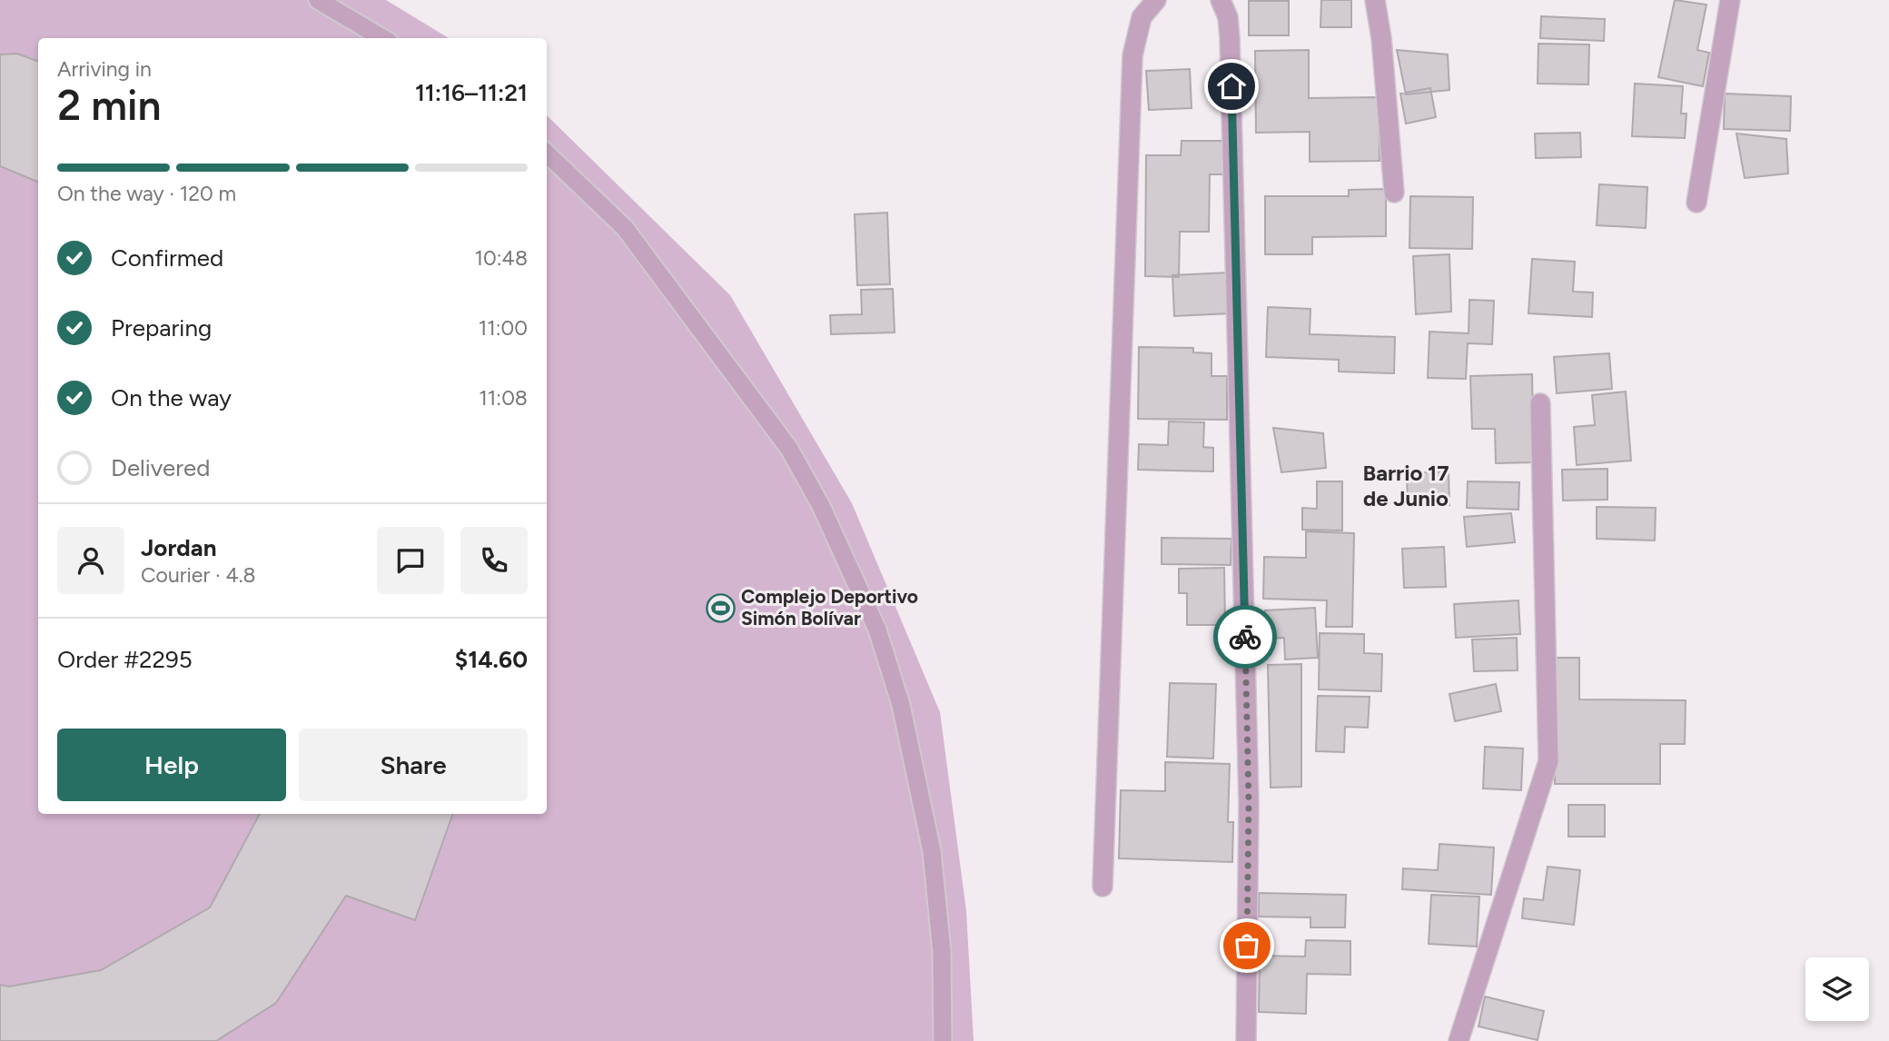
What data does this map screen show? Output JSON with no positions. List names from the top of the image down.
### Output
{
  "districts": ["Barrio 17 de Junio"],
  "places": {
    "sports": ["Complejo Deportivo Simón Bolívar"]
  },
  "page": {
    "heading": ["2 min", "Arriving in", "11:16–11:21"],
    "panel": [
      "Jordan",
      "Courier · 4.8",
      "Order #2295",
      "$14.60"
    ],
    "bar": "On the way · 120 m",
    "list": [
      ["Confirmed", "10:48"],
      ["Preparing", "11:00"],
      ["On the way", "11:08"],
      "Delivered"
    ],
    "buttons": ["Help", "Share"]
  }
}
